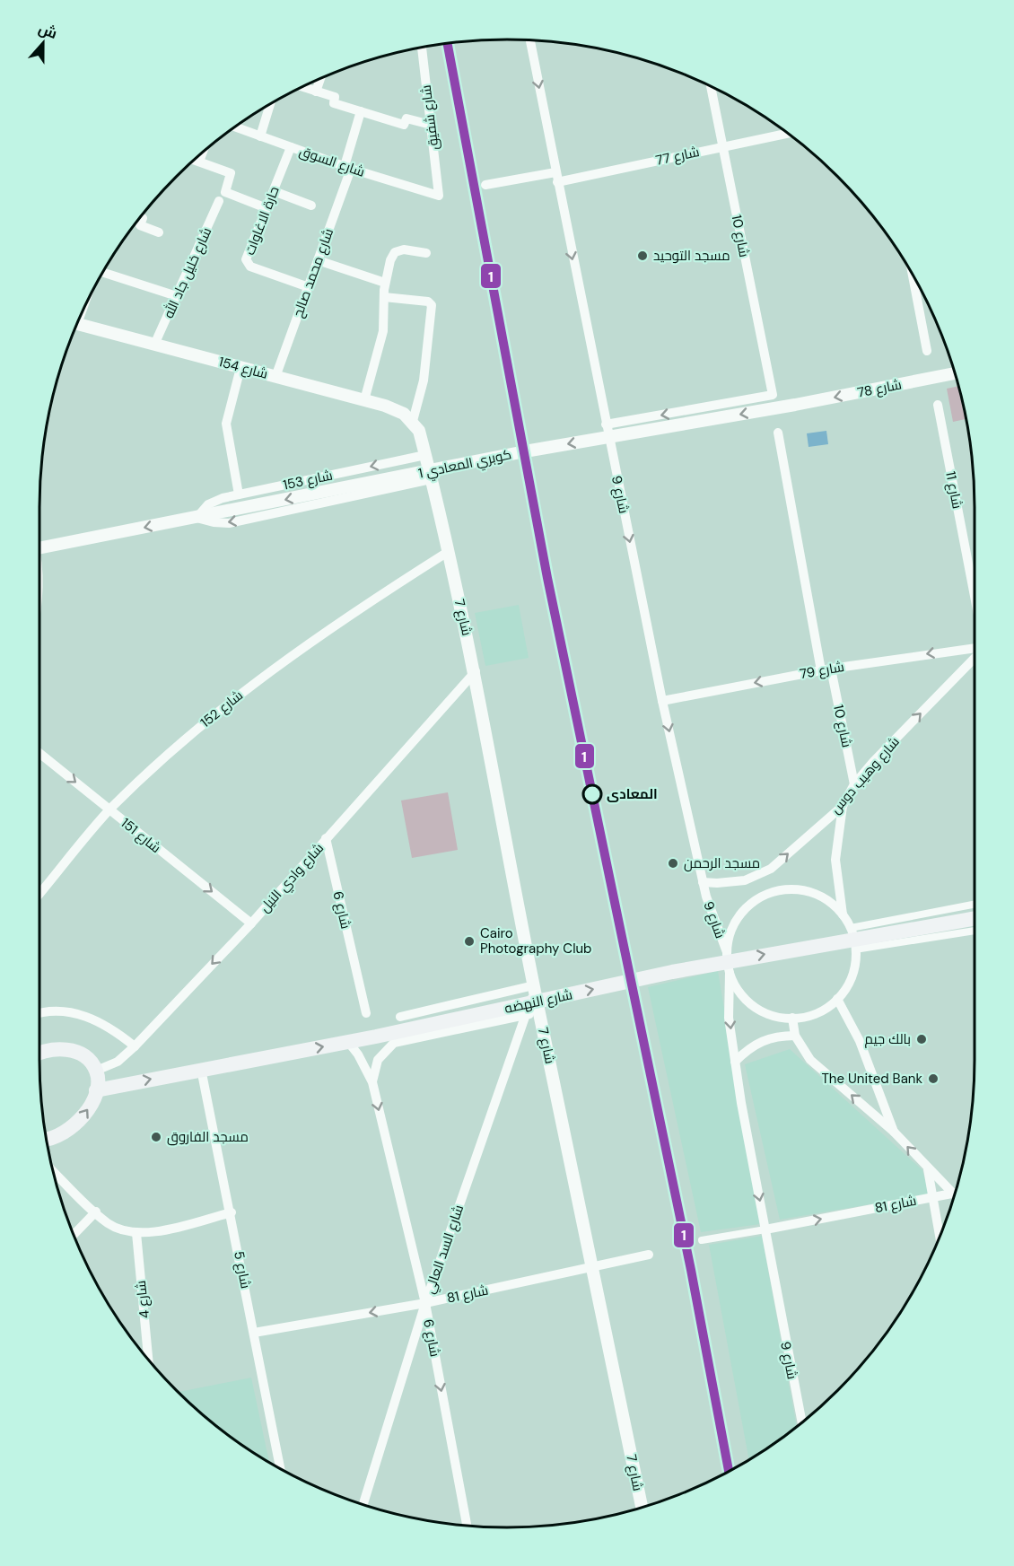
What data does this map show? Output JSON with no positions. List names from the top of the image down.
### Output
{
  "streets": {
    "main road": ["شارع النهضه"],
    "street": [
      "شارع شفيق",
      "شارع 77",
      "شارع السوق",
      "حارة الاغاوات",
      "شارع 10",
      "شارع خليل جاد الله",
      "شارع محمد صالح",
      "شارع 154",
      "شارع 78",
      "كوبري المعادي 1",
      "شارع 153",
      "شارع 11",
      "شارع 9",
      "شارع 7",
      "شارع 79",
      "شارع 152",
      "شارع وهيب دوس",
      "شارع 151",
      "شارع وادي النيل",
      "شارع 6",
      "شارع 81",
      "شارع السد العالي",
      "شارع 5",
      "شارع 4"
    ]
  },
  "crossings": [
    ["شارع شفيق", "شارع السوق"],
    ["شارع 77", "شارع 10"],
    ["شارع 77", "شارع 9"],
    ["شارع السوق", "حارة الاغاوات"],
    ["شارع السوق", "شارع محمد صالح"],
    ["حارة الاغاوات", "شارع محمد صالح"],
    ["شارع 10", "شارع 9"],
    ["شارع 10", "شارع 79"],
    ["شارع 10", "شارع وهيب دوس"],
    ["شارع خليل جاد الله", "شارع 154"],
    ["شارع محمد صالح", "شارع 154"],
    ["شارع 154", "شارع 7"],
    ["شارع 78", "كوبري المعادي 1"],
    ["كوبري المعادي 1", "شارع 153"],
    ["شارع 153", "شارع 7"],
    ["شارع 9", "شارع 79"],
    ["شارع 9", "شارع وهيب دوس"],
    ["شارع 9", "شارع 81"],
    ["شارع 7", "شارع 152"],
    ["شارع 7", "شارع وادي النيل"],
    ["شارع 7", "شارع النهضه"],
    ["شارع 7", "شارع 81"],
    ["شارع 7", "شارع السد العالي"],
    ["شارع 152", "شارع 151"],
    ["شارع 151", "شارع وادي النيل"],
    ["شارع وادي النيل", "شارع 6"],
    ["شارع 6", "شارع النهضه"],
    ["شارع 6", "شارع 81"],
    ["شارع 6", "شارع السد العالي"],
    ["شارع النهضه", "شارع السد العالي"],
    ["شارع النهضه", "شارع 5"],
    ["شارع 81", "شارع السد العالي"],
    ["شارع 81", "شارع 5"]
  ],
  "one_way": [
    "شارع 78",
    "كوبري المعادي 1",
    "شارع 153",
    "شارع 9",
    "شارع 79",
    "شارع وهيب دوس",
    "شارع 151",
    "شارع 6",
    "شارع النهضه"
  ],
  "places": [
    "مسجد التوحيد",
    "المعادى",
    "مسجد الرحمن",
    "Cairo Photography Club",
    "بالك جيم",
    "The United Bank",
    "مسجد الفاروق"
  ],
  "lines": ["metro line 1"],
  "north": "top"
}
